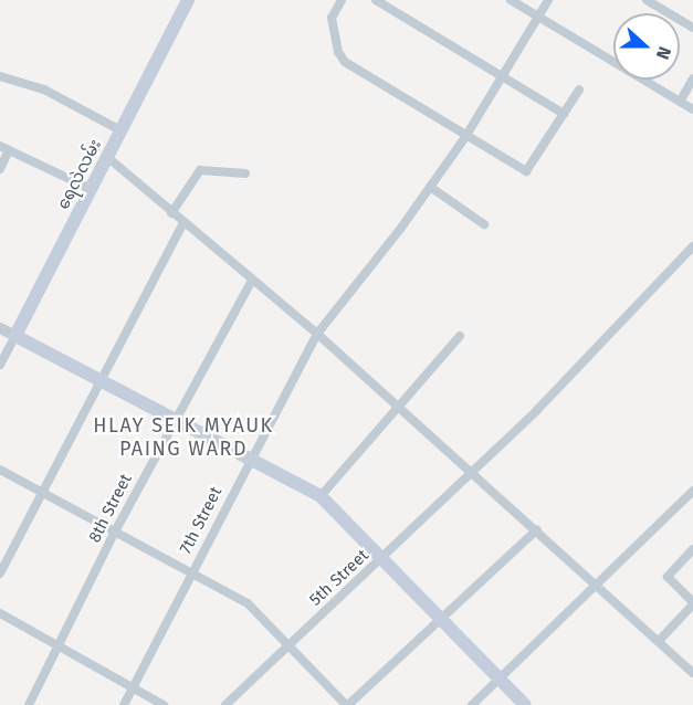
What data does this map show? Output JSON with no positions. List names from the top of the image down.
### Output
{
  "streets": {
    "main road": ["ရေလဲလမ်း"],
    "street": ["8th Street", "7th Street", "5th Street"]
  },
  "districts": ["HLAY SEIK MYAUK PAING WARD"],
  "north": "right"
}
